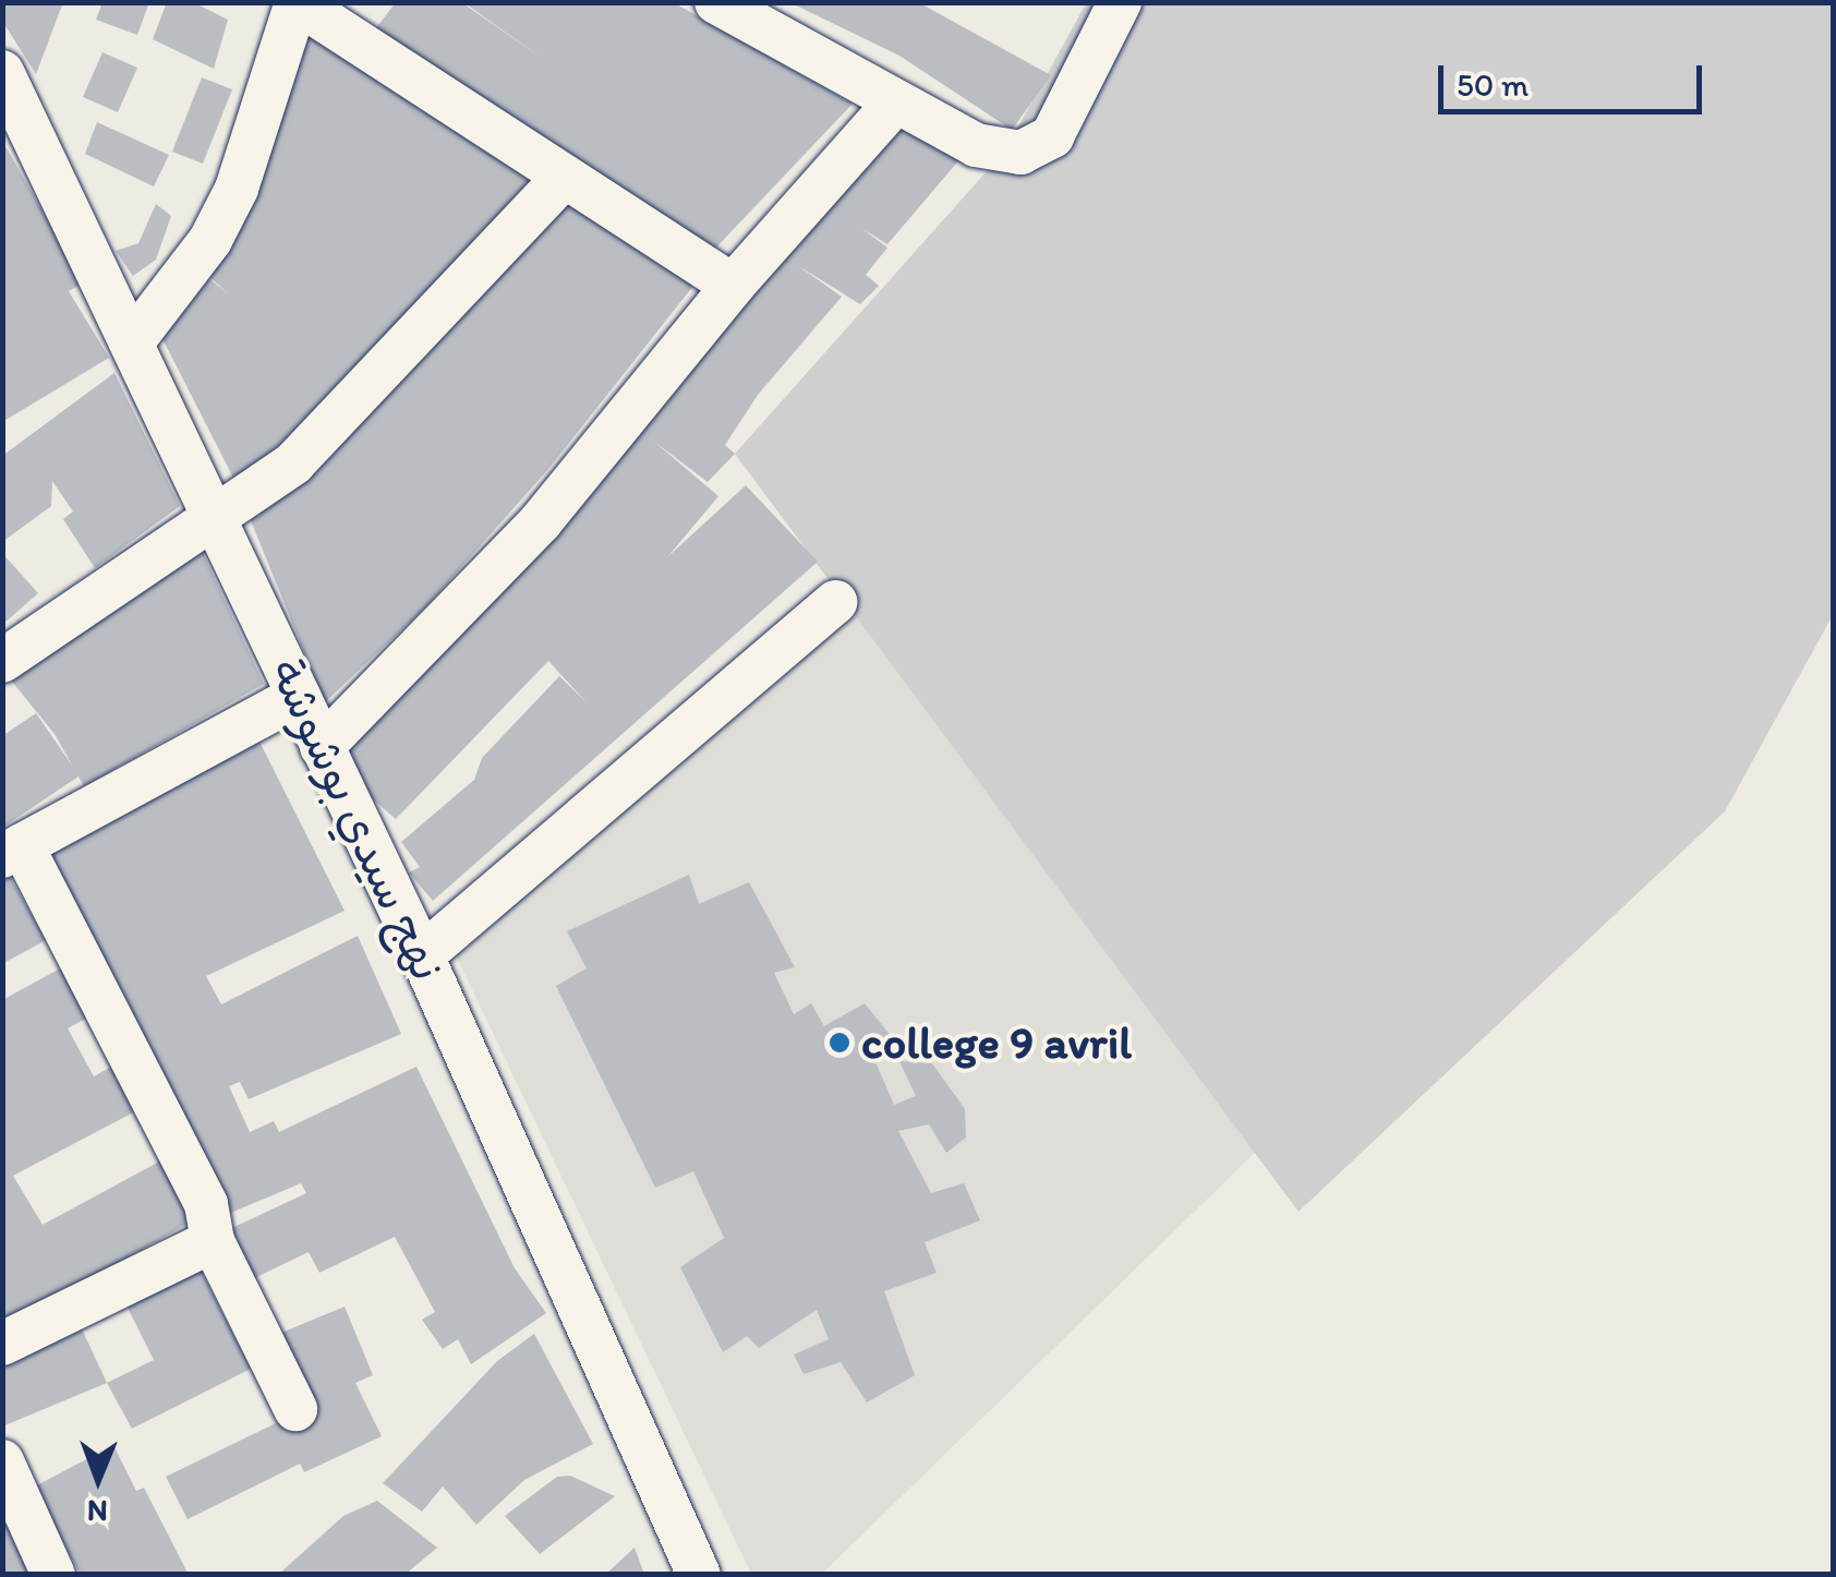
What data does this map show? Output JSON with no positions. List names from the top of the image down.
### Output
{
  "streets": {
    "street": ["نهج سيدي بوشوشة"]
  },
  "places": ["college 9 avril"],
  "scale_bar": "50 m",
  "north": "bottom"
}
